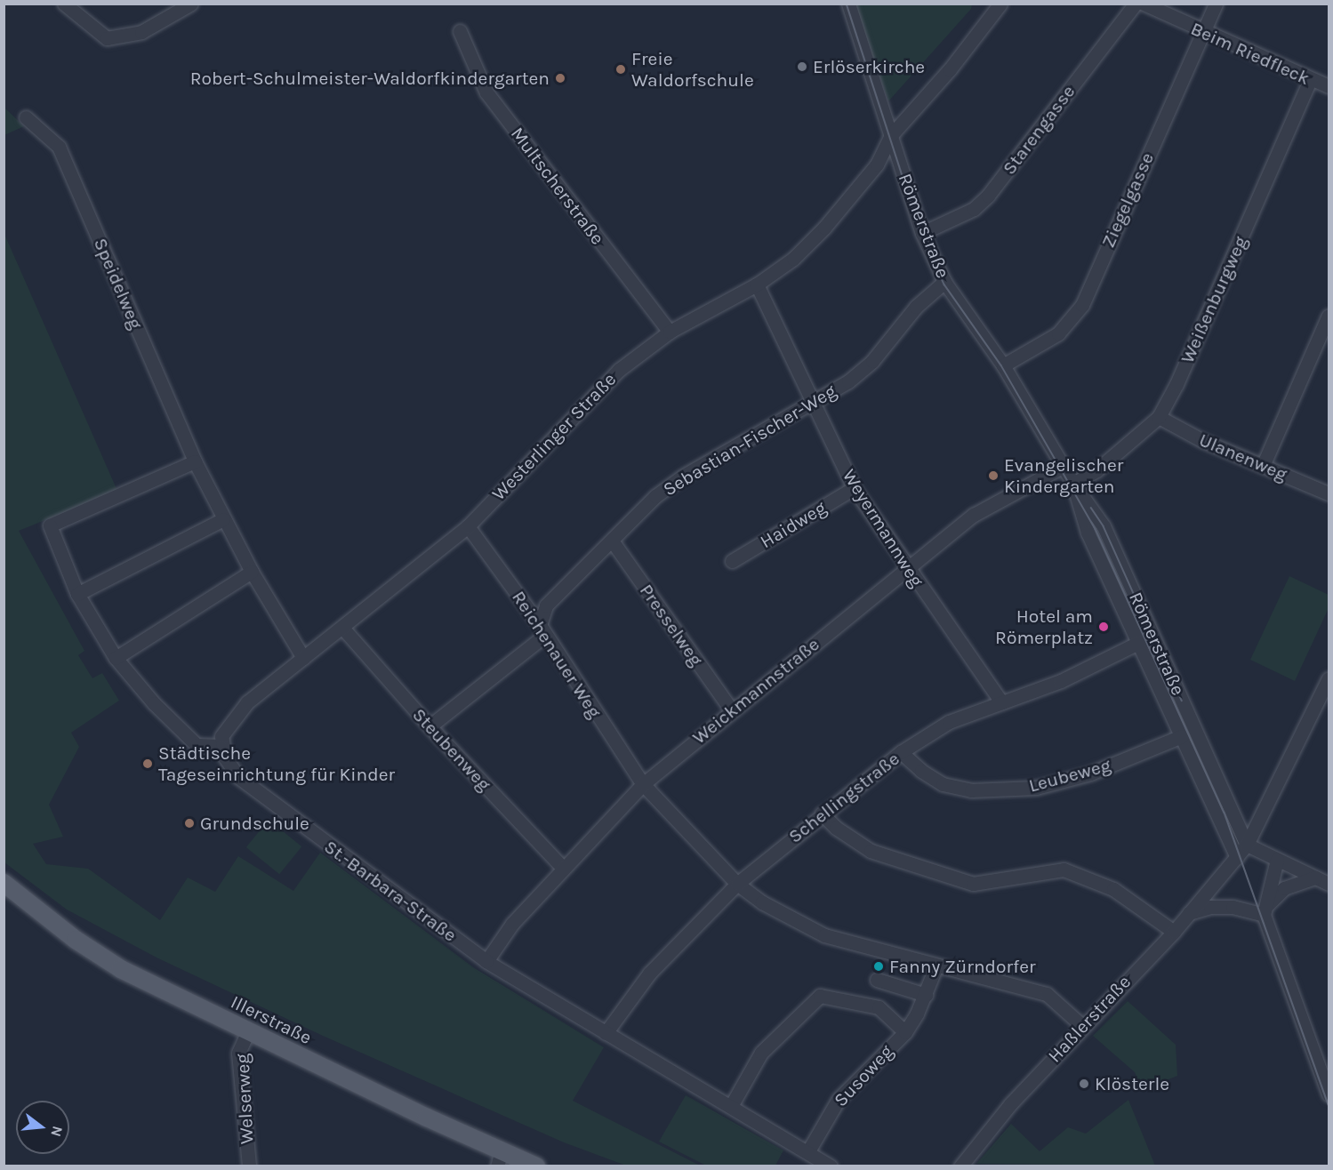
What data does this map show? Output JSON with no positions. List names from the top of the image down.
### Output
{
  "streets": {
    "main road": ["Illerstraße"],
    "street": [
      "Beim Riedfleck",
      "Starengasse",
      "Multscherstraße",
      "Ziegelgasse",
      "Römerstraße",
      "Speidelweg",
      "Weißenburgweg",
      "Westerlinger Straße",
      "Sebastian-Fischer-Weg",
      "Ulanenweg",
      "Haidweg",
      "Weyermannweg",
      "Presselweg",
      "Reichenauer Weg",
      "Weickmannstraße",
      "Steubenweg",
      "Leubeweg",
      "Schellingstraße",
      "St.-Barbara-Straße",
      "Haßlerstraße",
      "Susoweg",
      "Welserweg"
    ]
  },
  "crossings": [
    ["Beim Riedfleck", "Ziegelgasse"],
    ["Beim Riedfleck", "Weißenburgweg"],
    ["Starengasse", "Römerstraße"],
    ["Multscherstraße", "Westerlinger Straße"],
    ["Ziegelgasse", "Römerstraße"],
    ["Römerstraße", "Weißenburgweg"],
    ["Römerstraße", "Westerlinger Straße"],
    ["Römerstraße", "Sebastian-Fischer-Weg"],
    ["Römerstraße", "Weickmannstraße"],
    ["Römerstraße", "Leubeweg"],
    ["Römerstraße", "Schellingstraße"],
    ["Römerstraße", "Haßlerstraße"],
    ["Speidelweg", "Westerlinger Straße"],
    ["Weißenburgweg", "Ulanenweg"],
    ["Westerlinger Straße", "Weyermannweg"],
    ["Westerlinger Straße", "Reichenauer Weg"],
    ["Westerlinger Straße", "Steubenweg"],
    ["Westerlinger Straße", "St.-Barbara-Straße"],
    ["Sebastian-Fischer-Weg", "Weyermannweg"],
    ["Sebastian-Fischer-Weg", "Presselweg"],
    ["Sebastian-Fischer-Weg", "Reichenauer Weg"],
    ["Haidweg", "Weyermannweg"],
    ["Weyermannweg", "Weickmannstraße"],
    ["Weyermannweg", "Schellingstraße"],
    ["Presselweg", "Weickmannstraße"],
    ["Reichenauer Weg", "Weickmannstraße"],
    ["Reichenauer Weg", "Schellingstraße"],
    ["Reichenauer Weg", "Haßlerstraße"],
    ["Reichenauer Weg", "Susoweg"],
    ["Weickmannstraße", "Steubenweg"],
    ["Weickmannstraße", "St.-Barbara-Straße"],
    ["Leubeweg", "Schellingstraße"],
    ["Schellingstraße", "St.-Barbara-Straße"],
    ["St.-Barbara-Straße", "Susoweg"],
    ["Illerstraße", "Welserweg"]
  ],
  "places": [
    "Erlöserkirche",
    "Freie Waldorfschule",
    "Robert-Schulmeister-Waldorfkindergarten",
    "Evangelischer Kindergarten",
    "Hotel am Römerplatz",
    "Städtische Tageseinrichtung für Kinder",
    "Grundschule",
    "Fanny Zürndorfer",
    "Klösterle"
  ],
  "north": "right"
}
